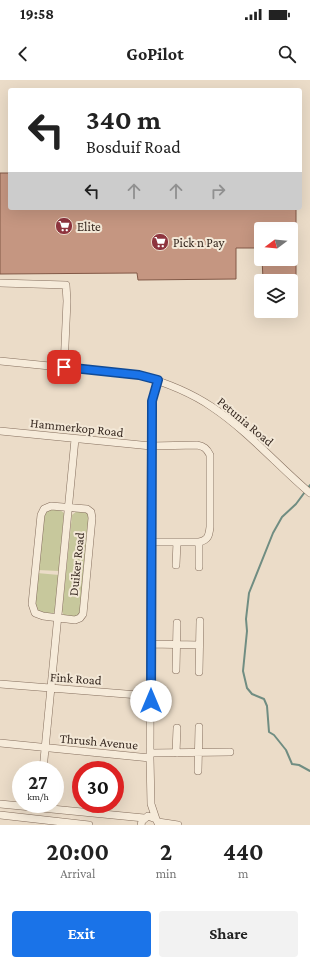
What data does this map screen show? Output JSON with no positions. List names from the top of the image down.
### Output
{
  "streets": {
    "street": [
      "Petunia Road",
      "Hammerkop Road",
      "Duiker Road",
      "Fink Road",
      "Thrush Avenue"
    ]
  },
  "crossings": [
    ["Hammerkop Road", "Duiker Road"],
    ["Duiker Road", "Fink Road"],
    ["Duiker Road", "Thrush Avenue"]
  ],
  "places": {
    "supermarket": ["Elite", "Pick n Pay"]
  },
  "north": "left",
  "page": {
    "status": "19:58",
    "header": "GoPilot",
    "turn": ["340 m", "Bosduif Road"],
    "speed": "27 km/h",
    "limit": "30",
    "eta": [
      "20:00",
      "Arrival",
      "2",
      "min",
      "440",
      "m"
    ],
    "buttons": ["Exit", "Share"]
  }
}
